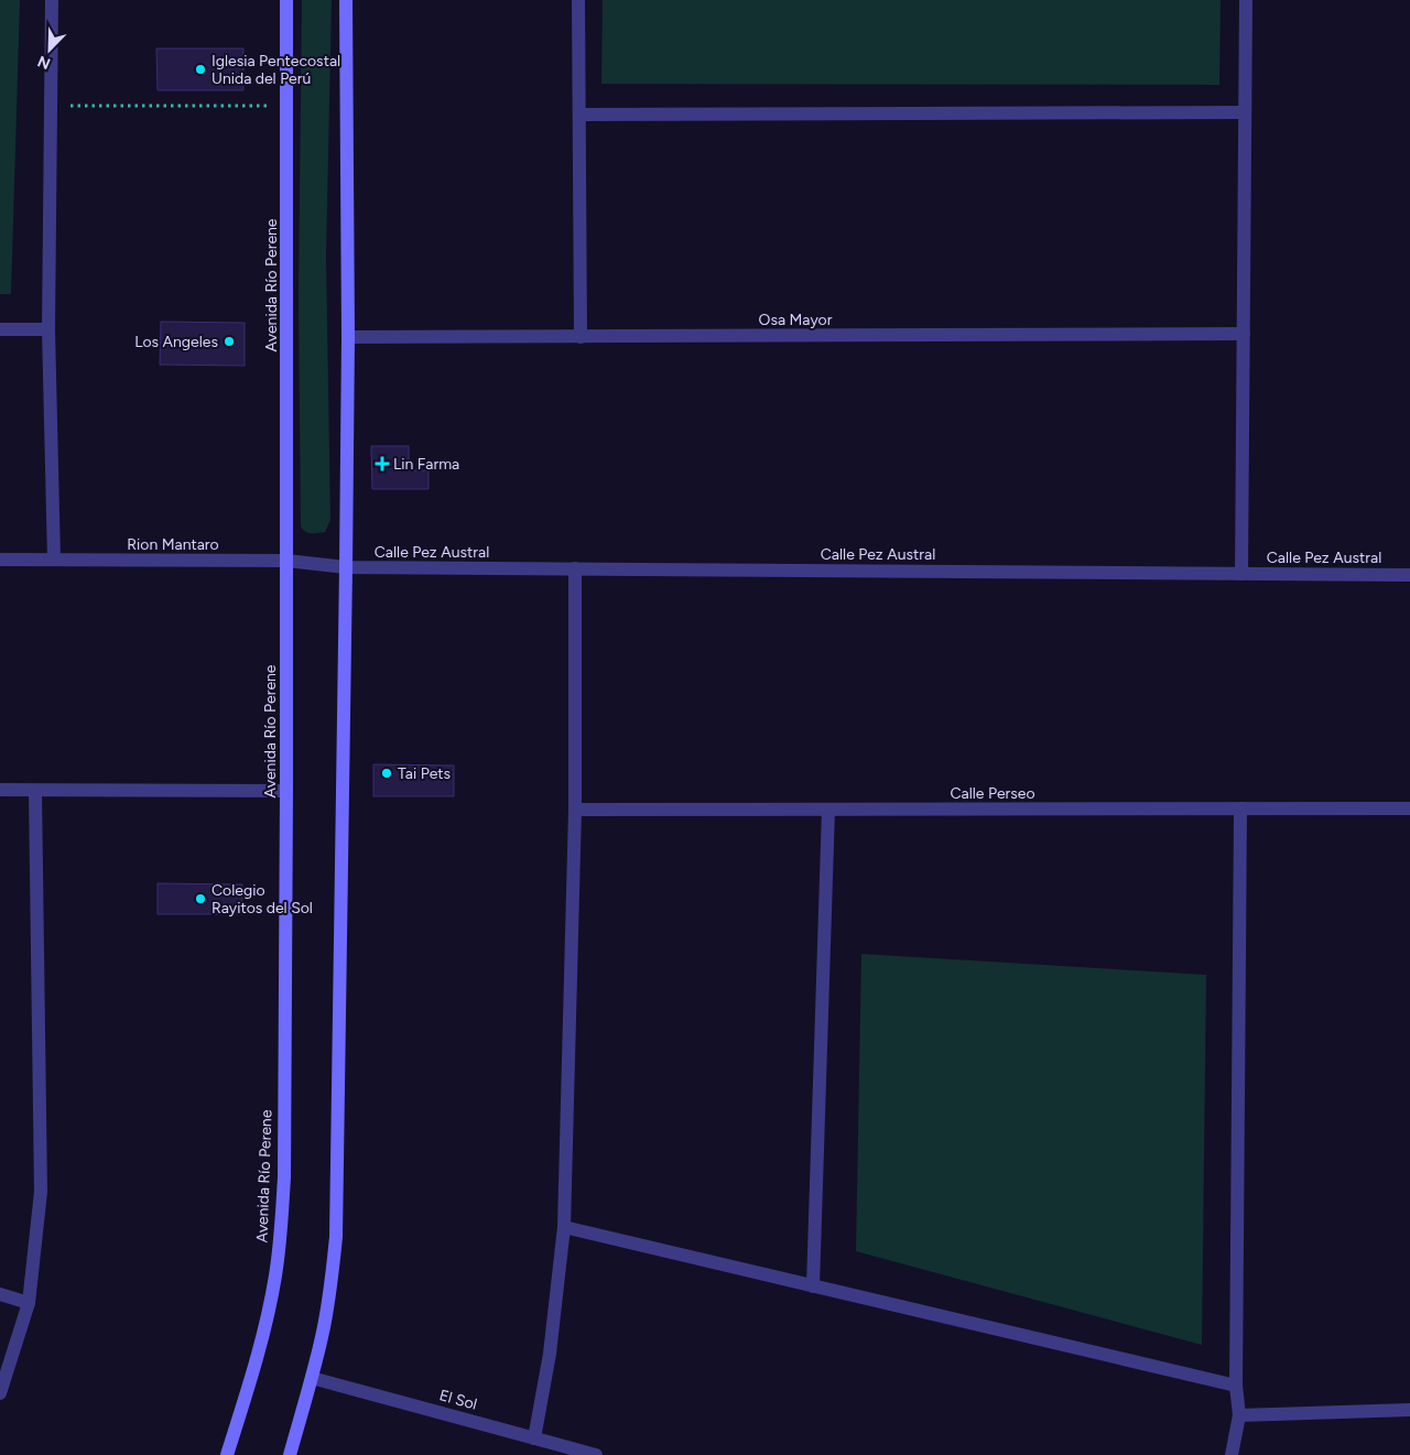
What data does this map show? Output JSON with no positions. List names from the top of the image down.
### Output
{
  "streets": {
    "street": [
      "Avenida Río Perene",
      "Osa Mayor",
      "Rion Mantaro",
      "Calle Pez Austral",
      "Calle Perseo",
      "El Sol"
    ]
  },
  "crossings": [
    ["Avenida Río Perene", "Rion Mantaro"],
    ["Rion Mantaro", "Calle Pez Austral"]
  ],
  "places": {
    "other": [
      "Iglesia Pentecostal Unida del Perú",
      "Los Angeles",
      "Tai Pets",
      "Colegio Rayitos del Sol"
    ],
    "health": ["Lin Farma"]
  },
  "north": "bottom left"
}
